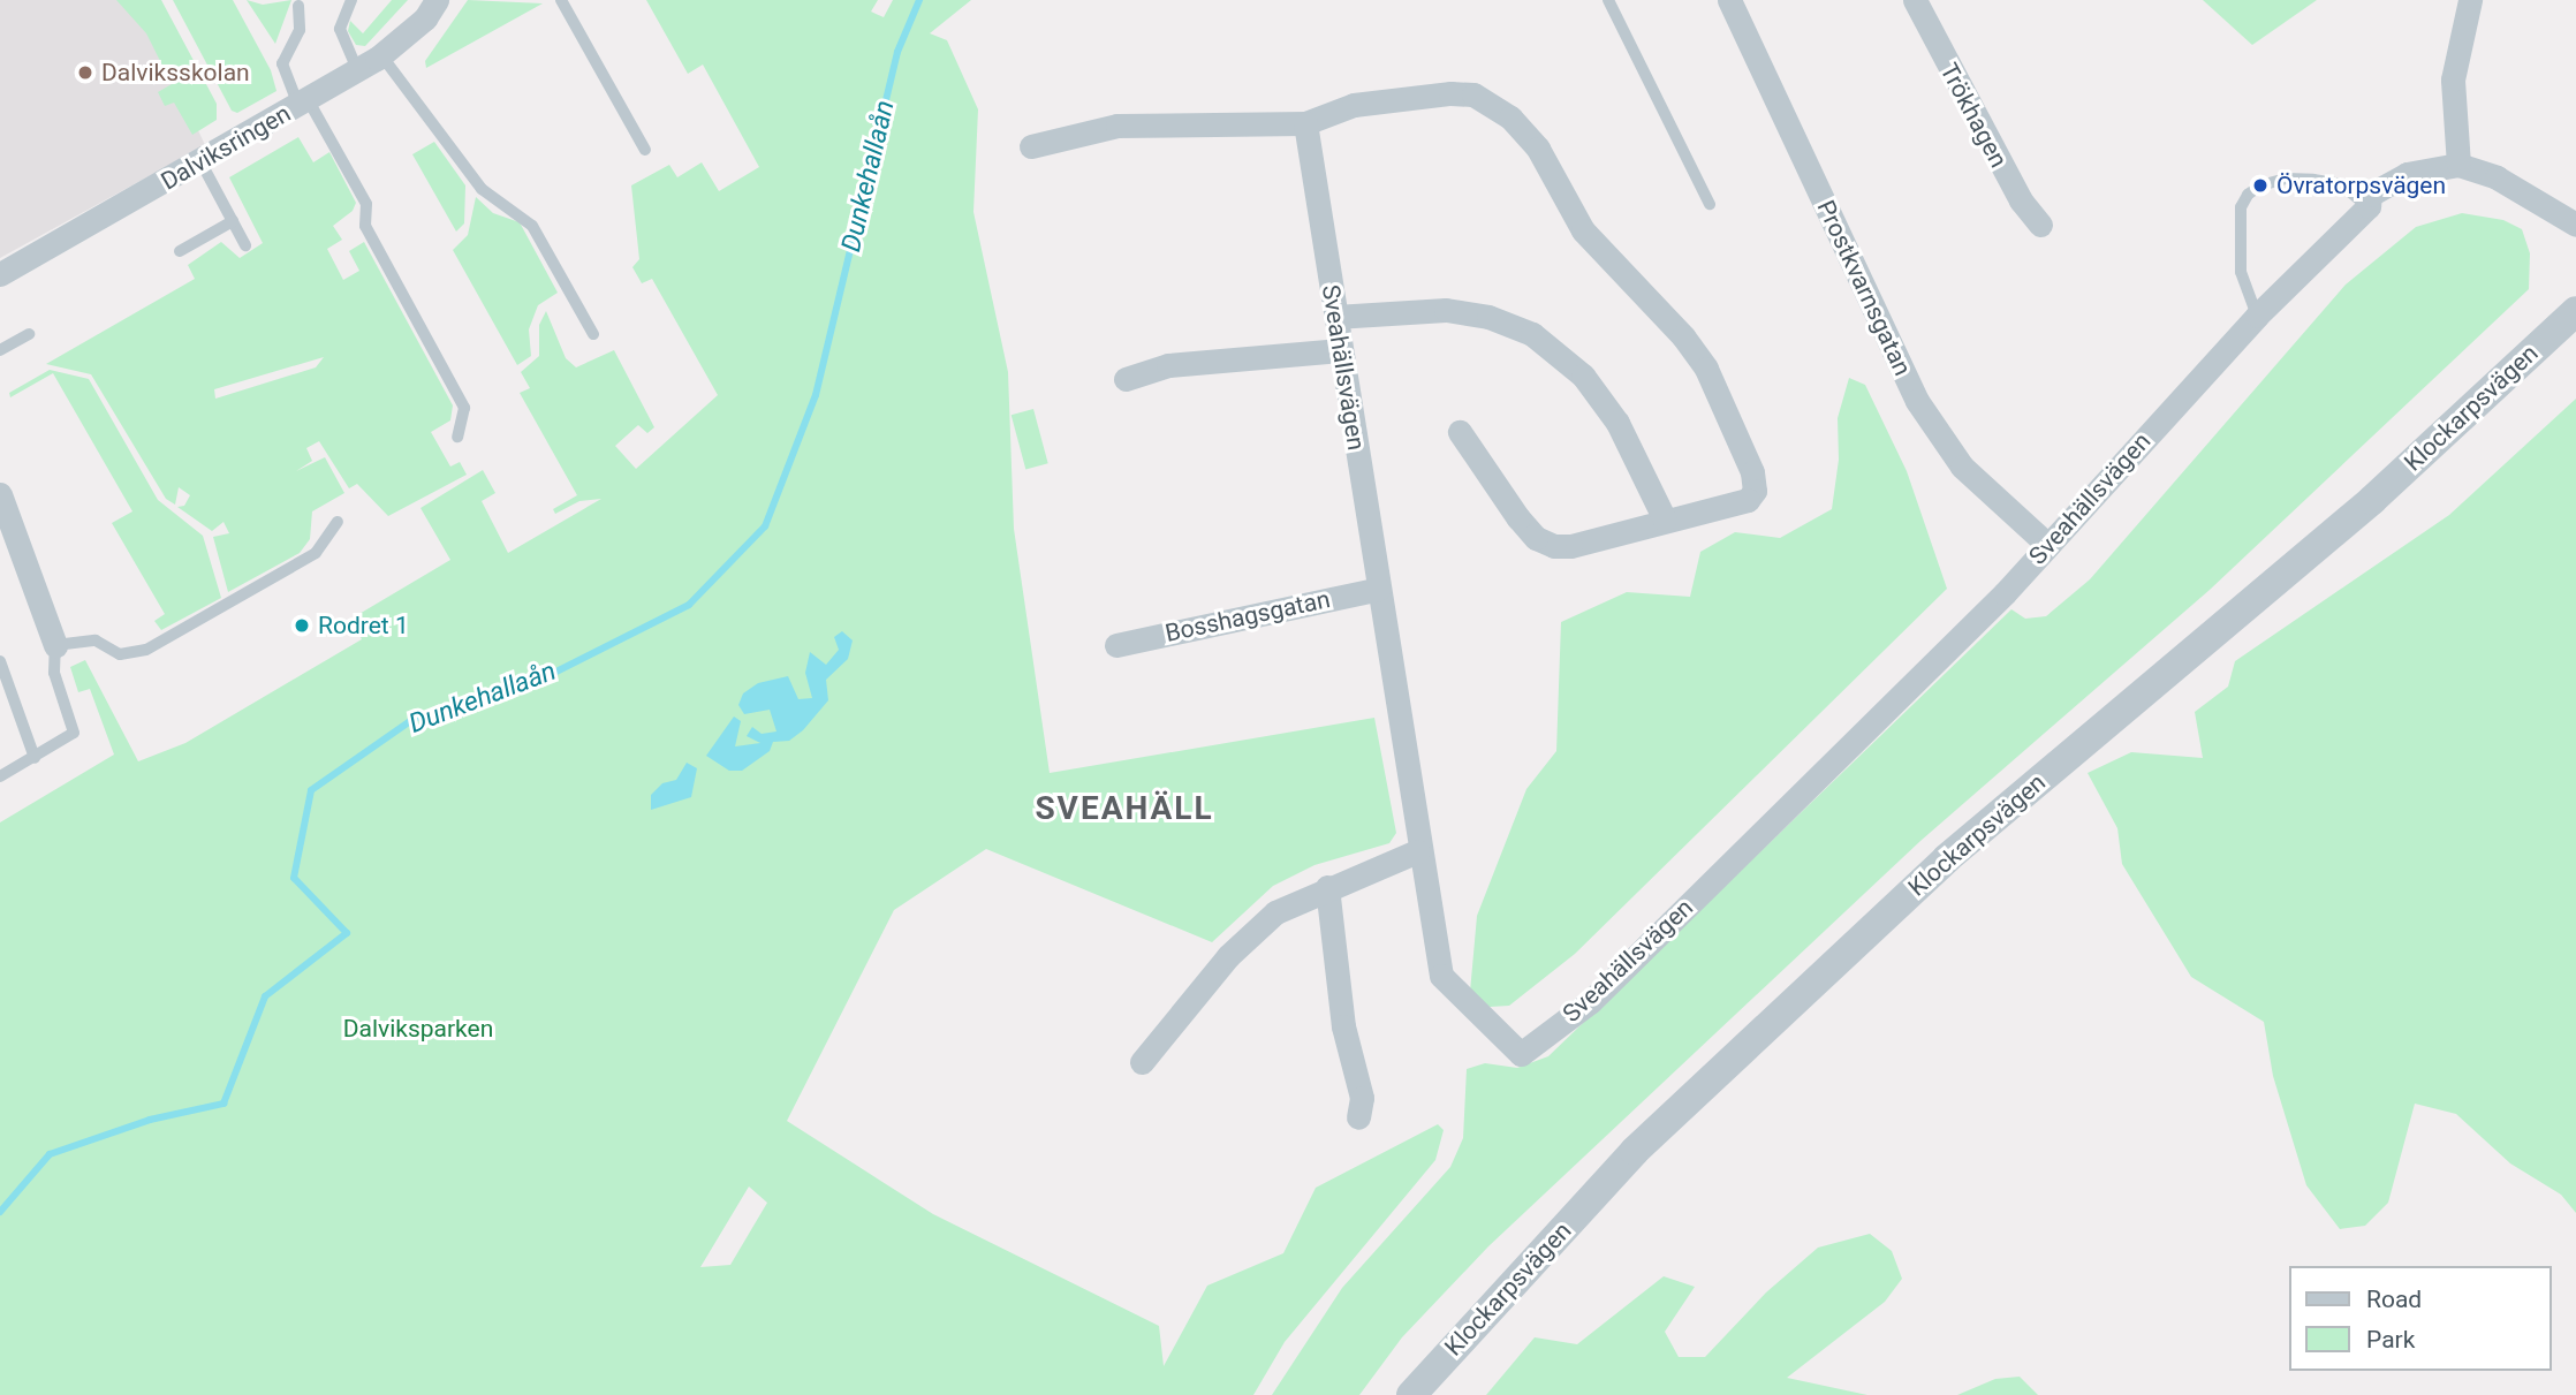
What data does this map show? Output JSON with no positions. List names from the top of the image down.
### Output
{
  "streets": {
    "street": [
      "Trökhagen",
      "Dalviksringen",
      "Prostkvarnsgatan",
      "Sveahällsvägen",
      "Klockarpsvägen",
      "Bosshagsgatan"
    ]
  },
  "crossings": [
    ["Prostkvarnsgatan", "Sveahällsvägen"],
    ["Sveahällsvägen", "Bosshagsgatan"]
  ],
  "districts": ["SVEAHÄLL"],
  "water": ["Dunkehallaån"],
  "parks": ["Dalviksparken"],
  "places": ["Dalviksskolan", "Övratorpsvägen", "Rodret 1"],
  "legend": ["Road", "Park"]
}
